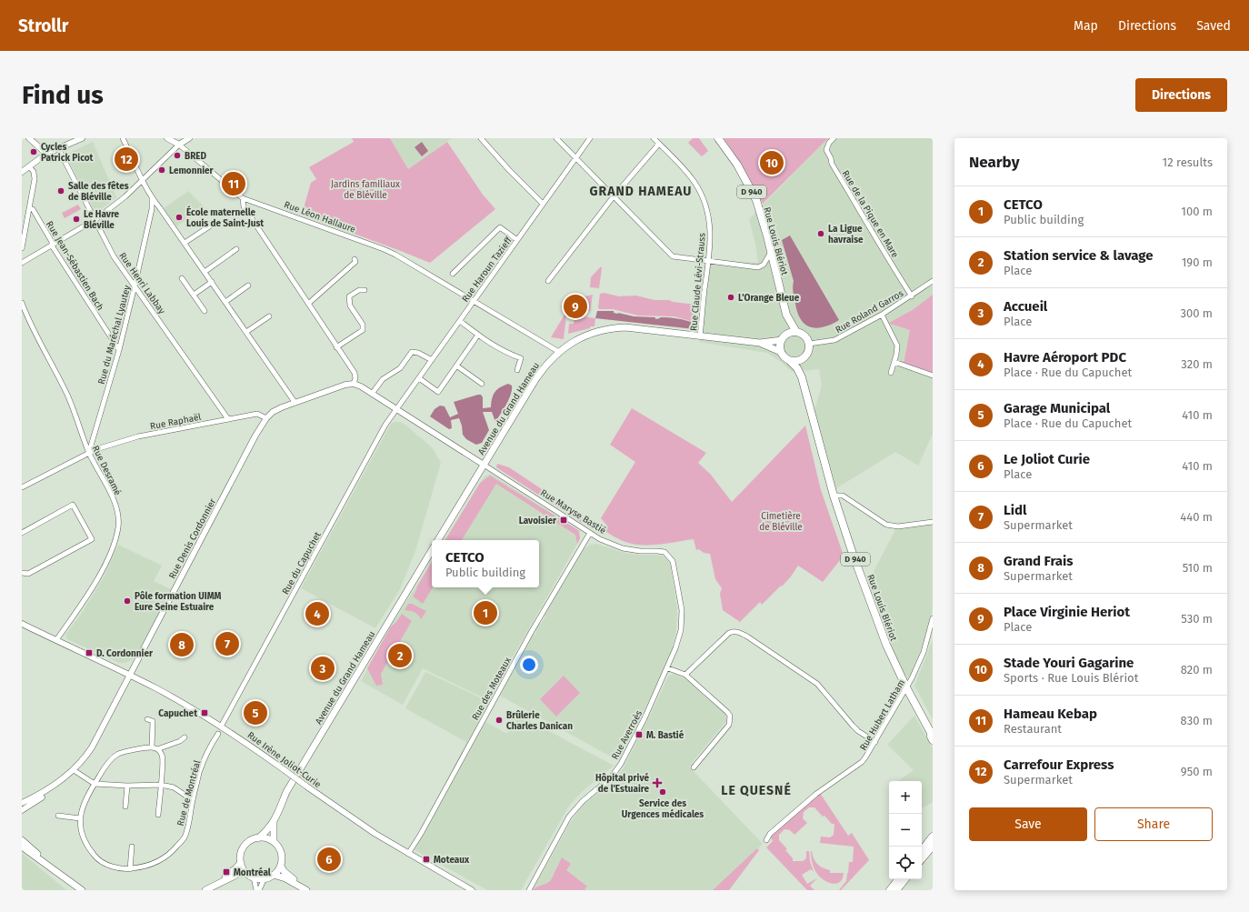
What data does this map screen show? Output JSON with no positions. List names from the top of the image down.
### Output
{
  "streets": {
    "main road": ["D 940", "Rue Louis Blériot", "Avenue du Grand Hameau"],
    "street": [
      "Rue de la Pique en Mare",
      "Rue Léon Hallaure",
      "Rue Jean-Sébastien Bach",
      "Rue Haroun Tazieff",
      "Rue Claude Lévi-Strauss",
      "Rue Henri Labbay",
      "Rue Roland Garros",
      "Rue du Maréchal Lyautey",
      "Rue Raphaël",
      "Rue Desramé",
      "Rue Maryse Bastié",
      "Rue Denis Cordonnier",
      "Rue du Capuchet",
      "Rue des Moteaux",
      "Rue Hubert Latham",
      "Rue Averroès",
      "Rue Irène Joliot-Curie",
      "Rue de Montréal"
    ]
  },
  "crossings": [
    ["Rue de la Pique en Mare", "Rue Roland Garros"],
    ["Rue Léon Hallaure", "Rue Haroun Tazieff"],
    ["Rue Léon Hallaure", "Avenue du Grand Hameau"],
    ["Rue Louis Blériot", "Rue Roland Garros"],
    ["Rue Louis Blériot", "Avenue du Grand Hameau"],
    ["Rue Louis Blériot", "Rue Hubert Latham"],
    ["Rue Jean-Sébastien Bach", "Rue du Maréchal Lyautey"],
    ["Rue Haroun Tazieff", "Rue Maryse Bastié"],
    ["Rue Haroun Tazieff", "Rue du Capuchet"],
    ["Rue Claude Lévi-Strauss", "Avenue du Grand Hameau"],
    ["Rue Henri Labbay", "Rue du Maréchal Lyautey"],
    ["Rue Henri Labbay", "Rue Raphaël"],
    ["Rue Roland Garros", "Avenue du Grand Hameau"],
    ["Rue du Maréchal Lyautey", "Rue Raphaël"],
    ["Rue du Maréchal Lyautey", "Rue Desramé"],
    ["Avenue du Grand Hameau", "Rue Maryse Bastié"],
    ["Rue Raphaël", "Rue Desramé"],
    ["Rue Raphaël", "Rue Denis Cordonnier"],
    ["Rue Desramé", "Rue Irène Joliot-Curie"],
    ["Rue Maryse Bastié", "Rue Denis Cordonnier"],
    ["Rue Maryse Bastié", "Rue du Capuchet"],
    ["Rue Maryse Bastié", "Rue des Moteaux"],
    ["Rue Maryse Bastié", "Rue Averroès"],
    ["Rue Denis Cordonnier", "Rue Irène Joliot-Curie"],
    ["Rue du Capuchet", "Rue Irène Joliot-Curie"],
    ["Rue des Moteaux", "Rue Irène Joliot-Curie"]
  ],
  "districts": ["GRAND HAMEAU", "LE QUESNÉ"],
  "parks": ["Jardins familiaux de Bléville", "Cimetière de Bléville"],
  "places": {
    "other": [
      "Cycles Patrick Picot",
      "BRED",
      "Lemonnier",
      "Salle des fêtes de Bléville",
      "École maternelle Louis de Saint-Just",
      "Le Havre Bléville",
      "La Ligue havraise",
      "L'Orange Bleue",
      "Pôle formation UIMM Eure Seine Estuaire",
      "Brûlerie Charles Danican",
      "Service des Urgences médicales"
    ],
    "transit": [
      "Lavoisier",
      "D. Cordonnier",
      "Capuchet",
      "M. Bastié",
      "Moteaux",
      "Montréal"
    ],
    "health": ["Hôpital privé de l'Estuaire"]
  },
  "page": {
    "header": "Strollr",
    "nav": ["Map", "Directions", "Saved"],
    "buttons": [
      "Directions",
      ["Save", "Share"]
    ],
    "title": "Find us",
    "heading": ["Nearby", "12 results"],
    "pins": [
      "12",
      "10",
      "11",
      "9",
      "1",
      "4",
      "7",
      "8",
      "2",
      "3",
      "5",
      "6"
    ],
    "list": [
      {
        "mark": "1",
        "name": "CETCO",
        "note": "Public building",
        "value": "100 m"
      },
      {
        "mark": "2",
        "name": "Station service & lavage",
        "note": "Place",
        "value": "190 m"
      },
      {
        "mark": "3",
        "name": "Accueil",
        "note": "Place",
        "value": "300 m"
      },
      {
        "mark": "4",
        "name": "Havre Aéroport PDC",
        "note": "Place · Rue du Capuchet",
        "value": "320 m"
      },
      {
        "mark": "5",
        "name": "Garage Municipal",
        "note": "Place · Rue du Capuchet",
        "value": "410 m"
      },
      {
        "mark": "6",
        "name": "Le Joliot Curie",
        "note": "Place",
        "value": "410 m"
      },
      {
        "mark": "7",
        "name": "Lidl",
        "note": "Supermarket",
        "value": "440 m"
      },
      {
        "mark": "8",
        "name": "Grand Frais",
        "note": "Supermarket",
        "value": "510 m"
      },
      {
        "mark": "9",
        "name": "Place Virginie Heriot",
        "note": "Place",
        "value": "530 m"
      },
      {
        "mark": "10",
        "name": "Stade Youri Gagarine",
        "note": "Sports · Rue Louis Blériot",
        "value": "820 m"
      },
      {
        "mark": "11",
        "name": "Hameau Kebap",
        "note": "Restaurant",
        "value": "830 m"
      },
      {
        "mark": "12",
        "name": "Carrefour Express",
        "note": "Supermarket",
        "value": "950 m"
      }
    ],
    "popup": ["CETCO", "Public building"],
    "map_buttons": ["+", "−"]
  }
}
